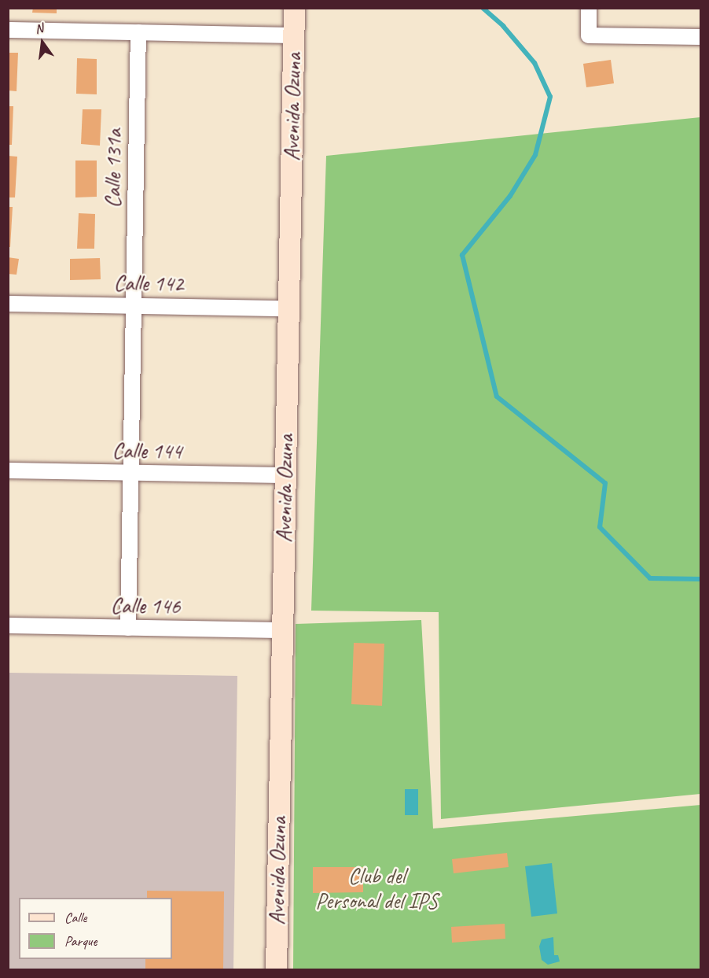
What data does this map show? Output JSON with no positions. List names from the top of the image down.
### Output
{
  "streets": {
    "main road": ["Avenida Ozuna"],
    "street": [
      "Calle 131a",
      "Calle 142",
      "Calle 144",
      "Calle 146"
    ]
  },
  "crossings": [
    ["Avenida Ozuna", "Calle 142"],
    ["Avenida Ozuna", "Calle 144"],
    ["Avenida Ozuna", "Calle 146"],
    ["Calle 131a", "Calle 142"],
    ["Calle 131a", "Calle 144"],
    ["Calle 131a", "Calle 146"]
  ],
  "parks": ["Club del Personal del IPS"],
  "legend": ["Calle", "Parque"],
  "north": "top"
}
